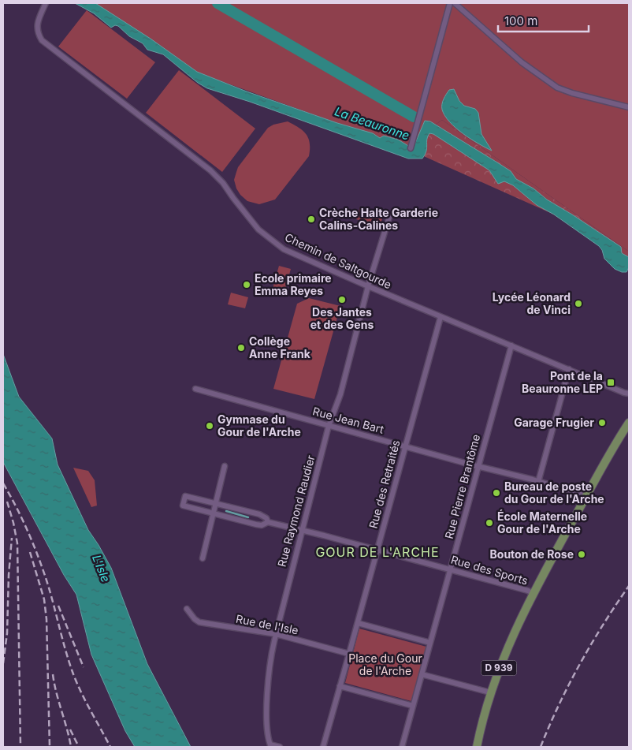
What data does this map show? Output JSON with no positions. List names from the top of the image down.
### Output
{
  "streets": {
    "main road": ["D 939"],
    "street": [
      "Chemin de Saltgourde",
      "Rue Jean Bart",
      "Rue des Retraités",
      "Rue Pierre Brantôme",
      "Rue Raymond Raudier",
      "Rue des Sports",
      "Rue de l'Isle"
    ]
  },
  "crossings": [
    ["Chemin de Saltgourde", "Rue des Retraités"],
    ["Chemin de Saltgourde", "Rue Pierre Brantôme"],
    ["Chemin de Saltgourde", "Rue Raymond Raudier"],
    ["Rue Jean Bart", "Rue des Retraités"],
    ["Rue Jean Bart", "Rue Pierre Brantôme"],
    ["Rue Jean Bart", "Rue Raymond Raudier"],
    ["Rue Jean Bart", "D 939"],
    ["Rue des Retraités", "Rue des Sports"],
    ["Rue des Retraités", "Rue de l'Isle"],
    ["Rue Pierre Brantôme", "Rue des Sports"],
    ["Rue Raymond Raudier", "Rue des Sports"],
    ["Rue Raymond Raudier", "Rue de l'Isle"],
    ["Rue des Sports", "D 939"]
  ],
  "districts": ["GOUR DE L'ARCHE"],
  "water": ["La Beauronne", "L'Isle"],
  "parks": ["Place du Gour de l'Arche"],
  "places": {
    "other": [
      "Crèche Halte Garderie Calins-Calines",
      "Ecole primaire Emma Reyes",
      "Des Jantes et des Gens",
      "Lycée Léonard de Vinci",
      "Collège Anne Frank",
      "Garage Frugier",
      "Gymnase du Gour de l'Arche",
      "Bureau de poste du Gour de l'Arche",
      "École Maternelle Gour de l'Arche",
      "Bouton de Rose"
    ],
    "transit": ["Pont de la Beauronne LEP"]
  },
  "scale_bar": "100 m"
}
